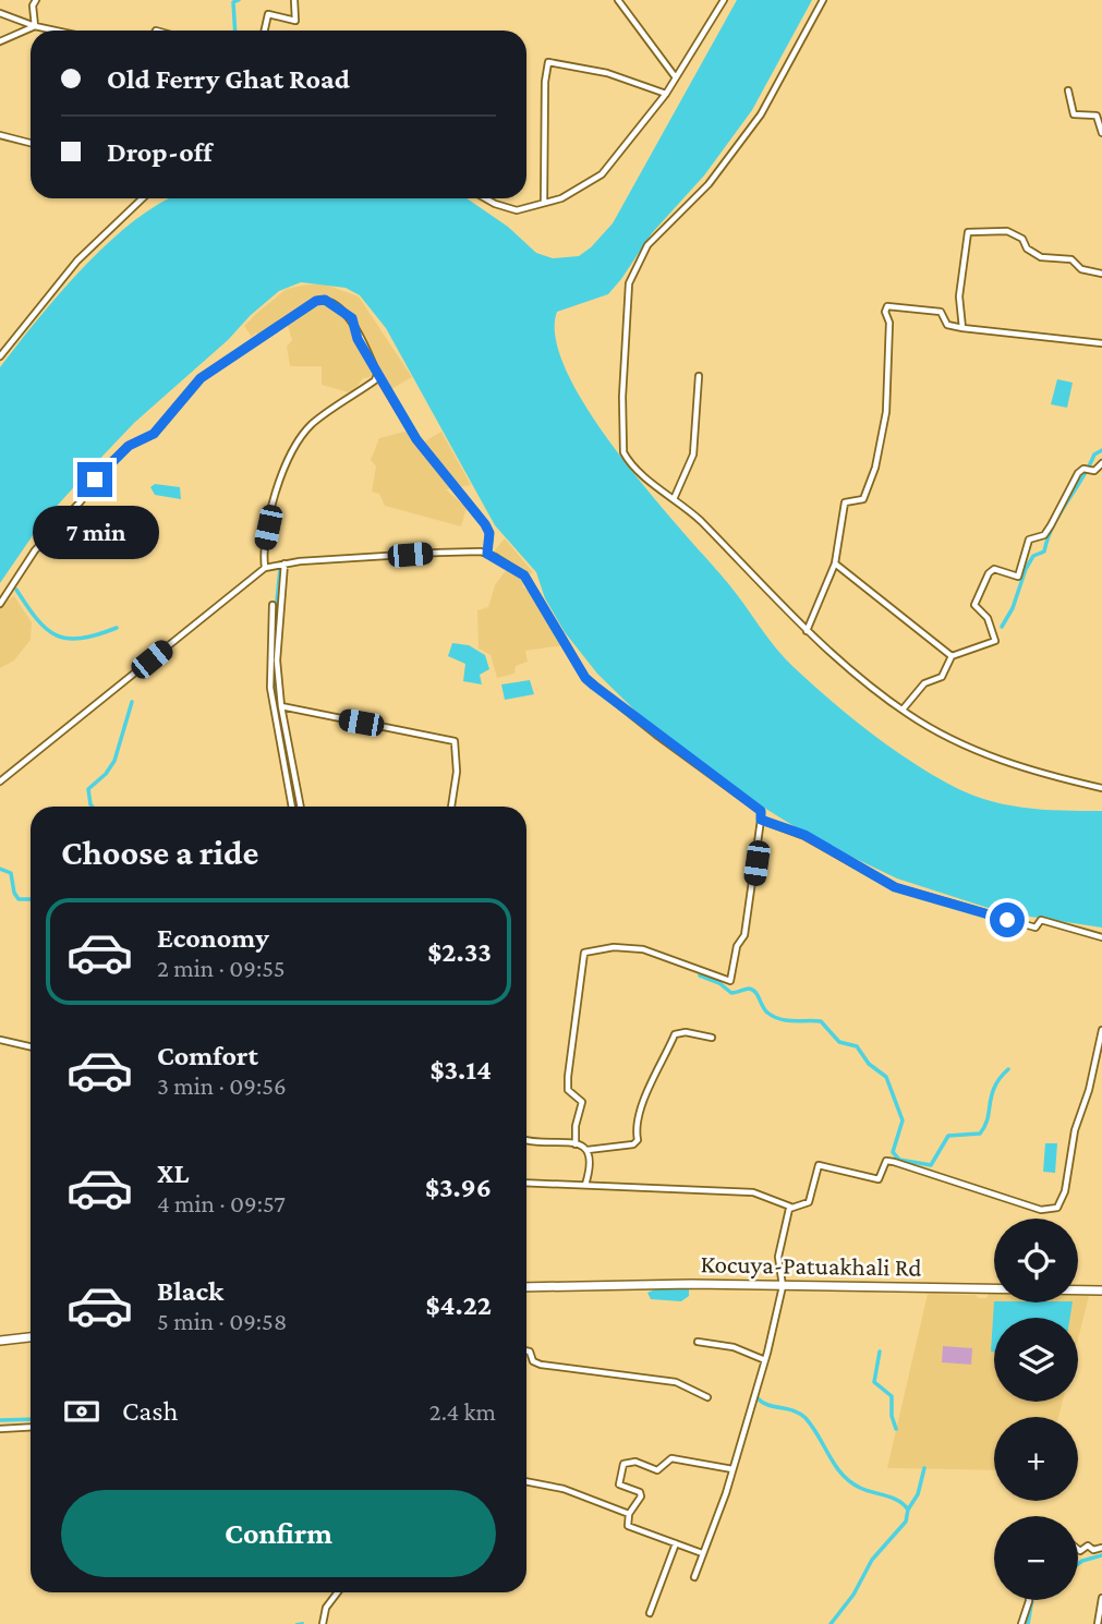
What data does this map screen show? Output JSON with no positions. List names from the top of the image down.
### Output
{
  "streets": {
    "main road": ["Kocuya-Patuakhali Rd"]
  },
  "page": {
    "banner": ["Old Ferry Ghat Road", "Drop-off"],
    "bubble": "7 min",
    "heading": "Choose a ride",
    "list": [
      {
        "name": "Economy",
        "note": "2 min · 09:55",
        "value": "$2.33"
      },
      {
        "name": "Comfort",
        "note": "3 min · 09:56",
        "value": "$3.14"
      },
      {
        "name": "XL",
        "note": "4 min · 09:57",
        "value": "$3.96"
      },
      {
        "name": "Black",
        "note": "5 min · 09:58",
        "value": "$4.22"
      }
    ],
    "map_buttons": ["+", "−"],
    "pay": ["Cash", "2.4 km"],
    "buttons": "Confirm"
  }
}
